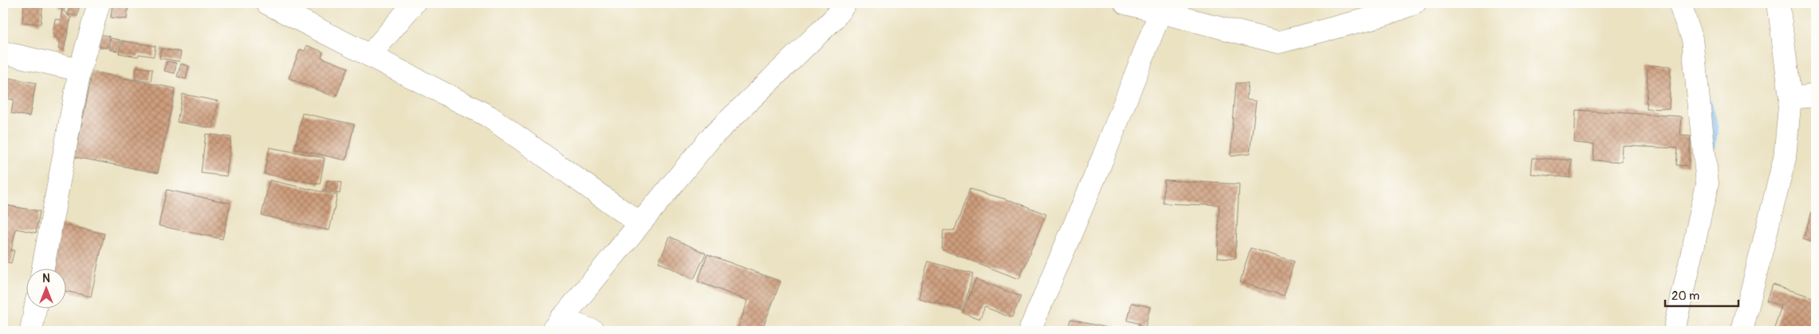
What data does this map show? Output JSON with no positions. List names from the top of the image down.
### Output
{
  "scale_bar": "20 m",
  "north": "top"
}
